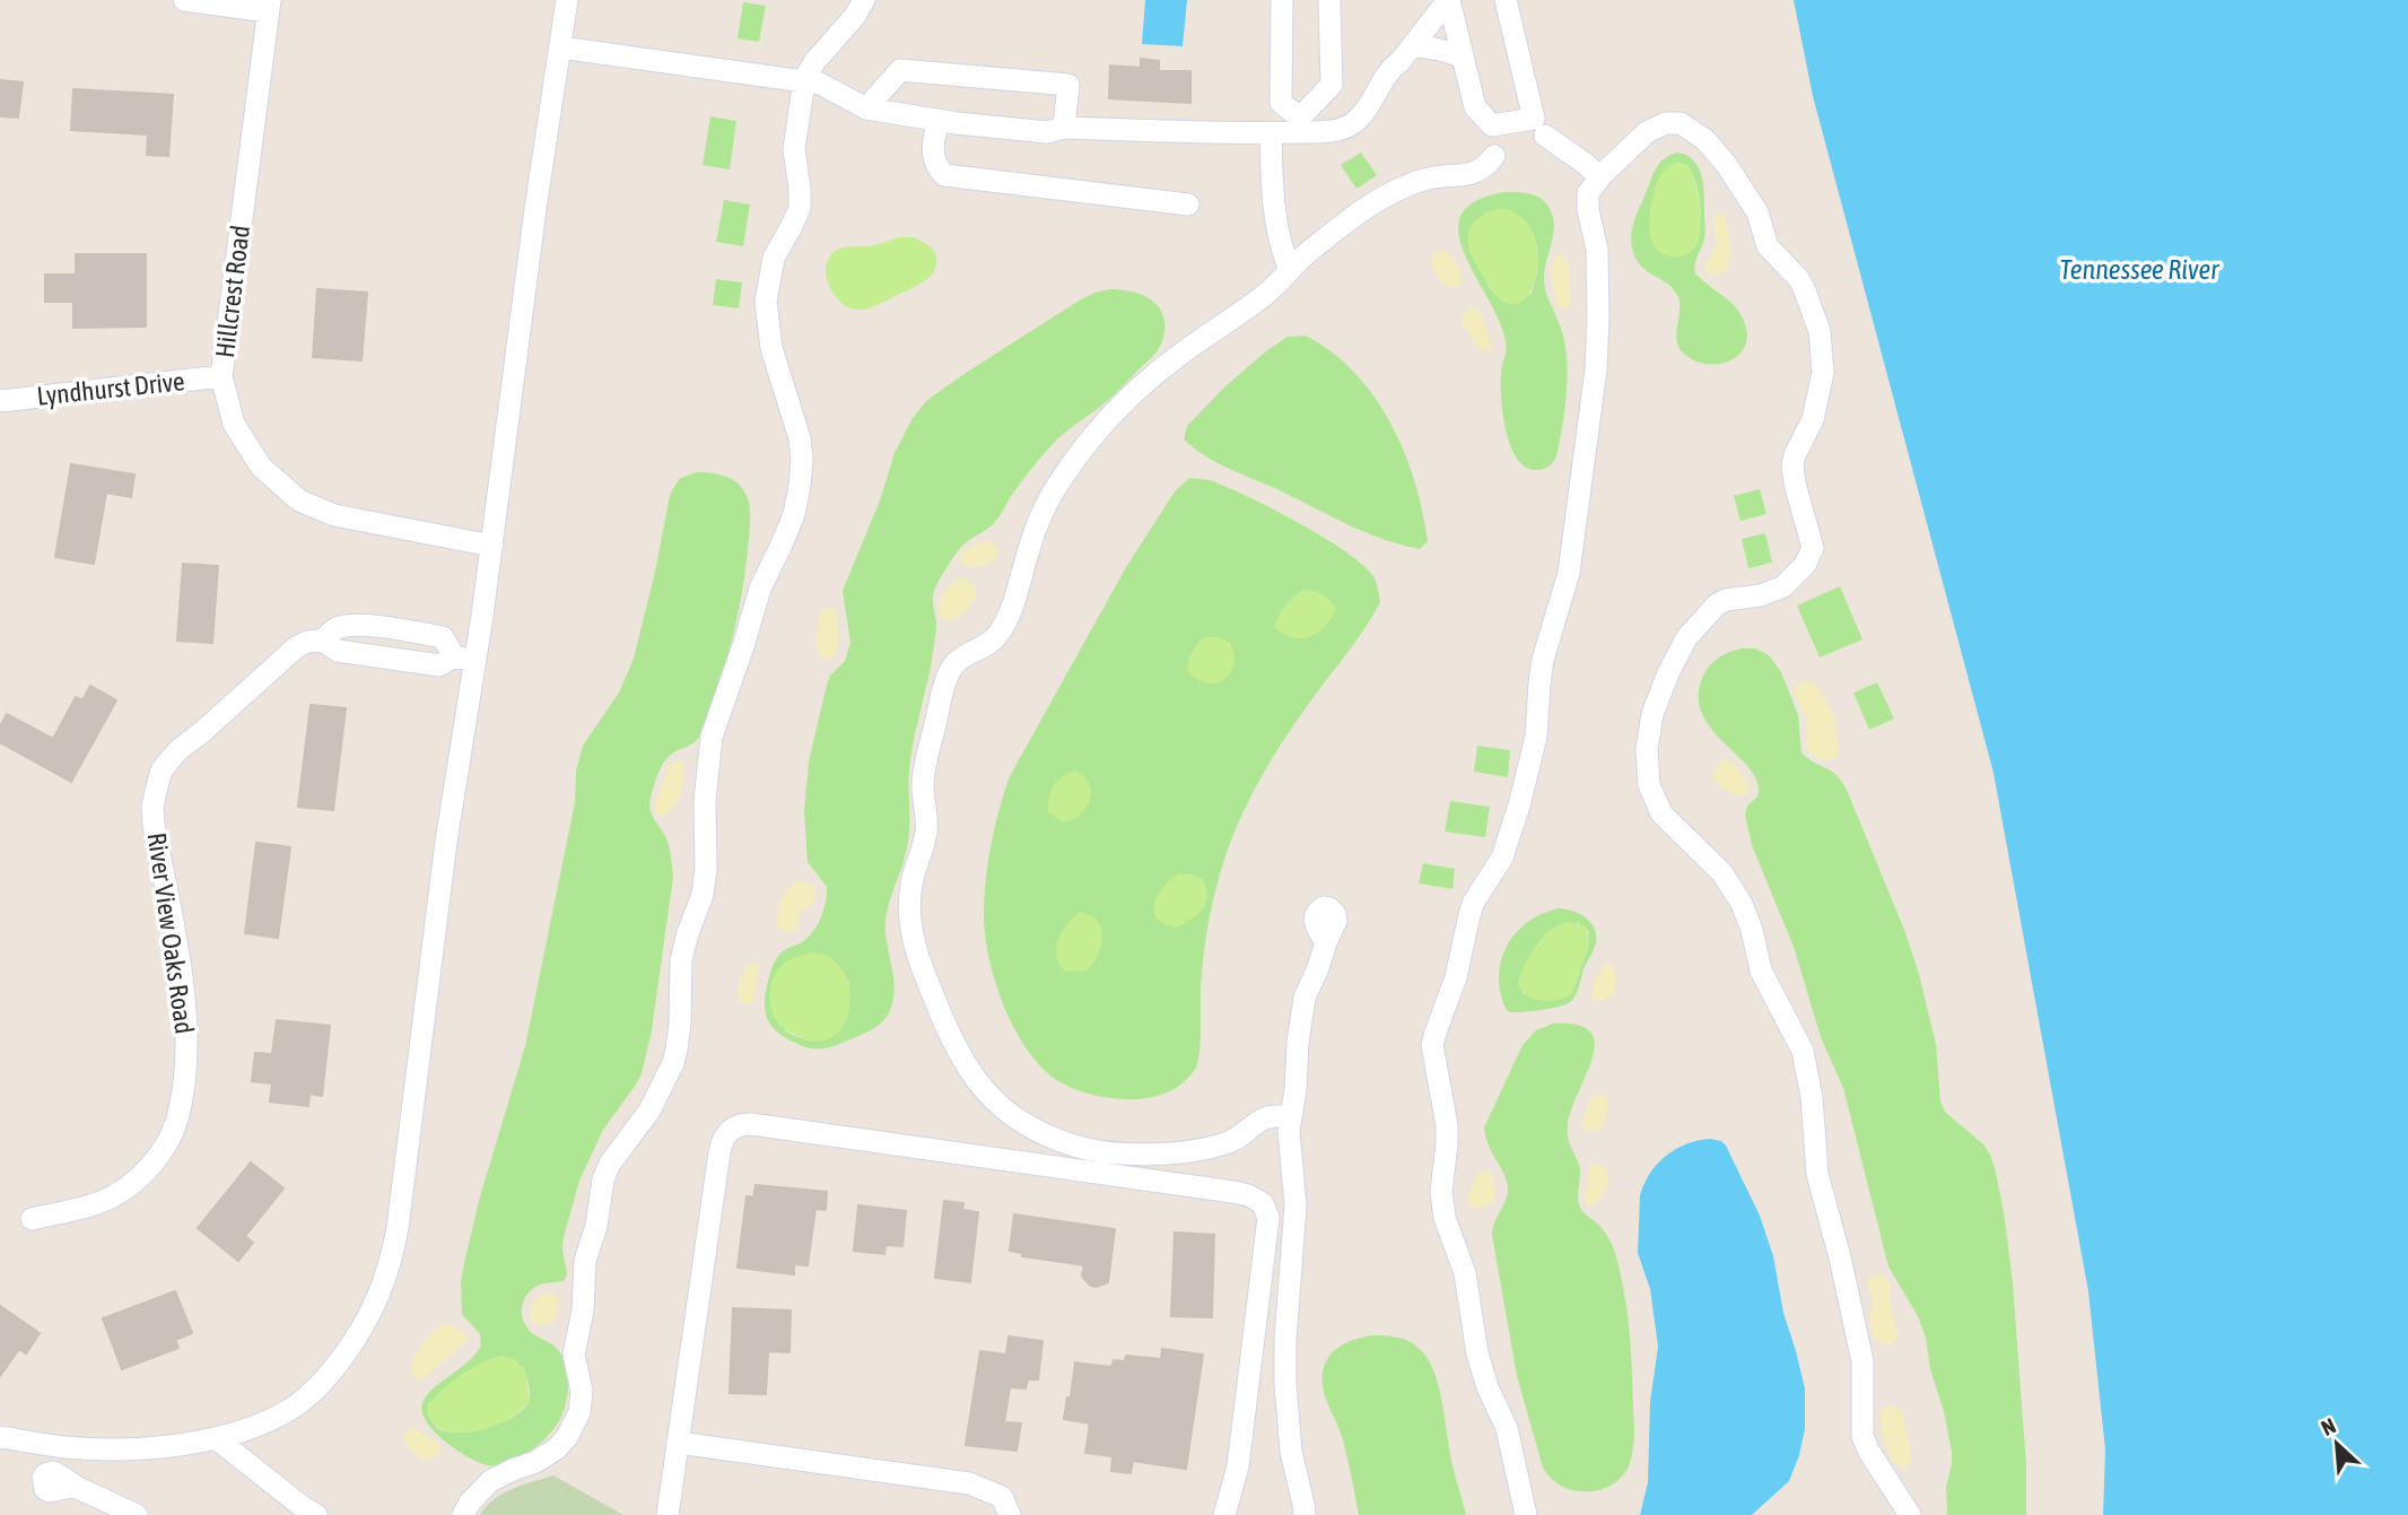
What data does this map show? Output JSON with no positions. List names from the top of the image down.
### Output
{
  "streets": {
    "street": ["Hillcrest Road", "Lyndhurst Drive", "River View Oaks Road"]
  },
  "crossings": [
    ["Hillcrest Road", "Lyndhurst Drive"]
  ],
  "water": ["Tennessee River"],
  "north": "top left"
}
